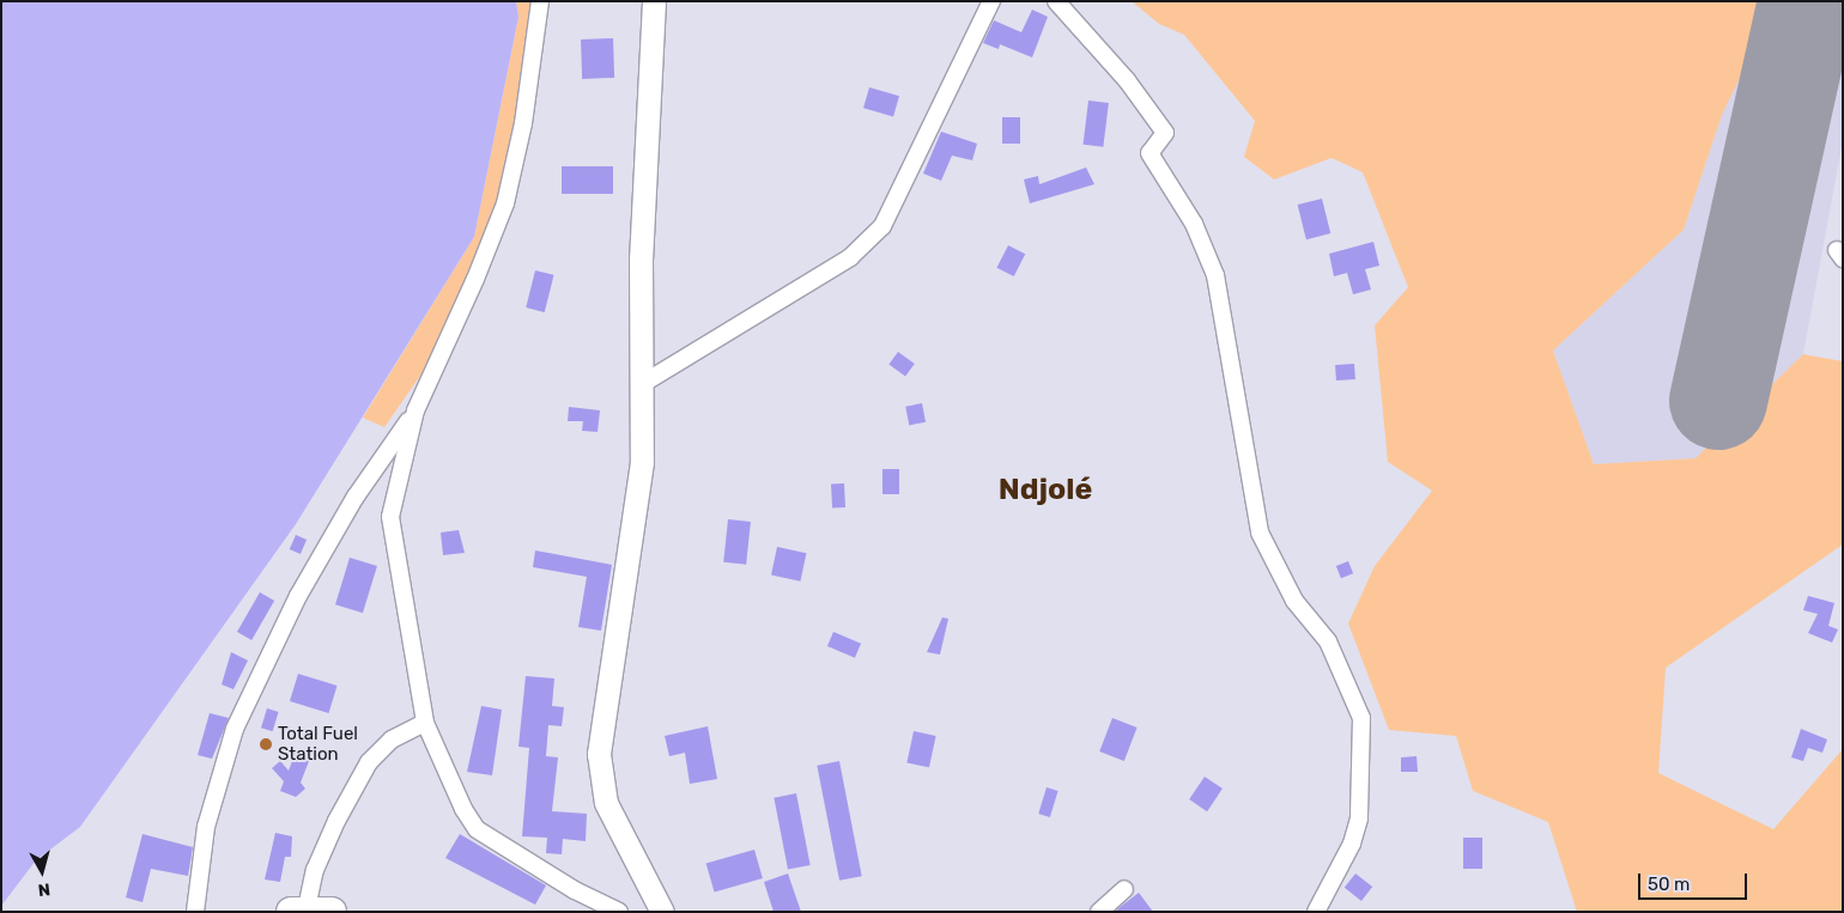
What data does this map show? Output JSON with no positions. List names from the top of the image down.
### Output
{
  "districts": ["Ndjolé"],
  "places": ["Total Fuel Station"],
  "scale_bar": "50 m",
  "north": "bottom"
}
